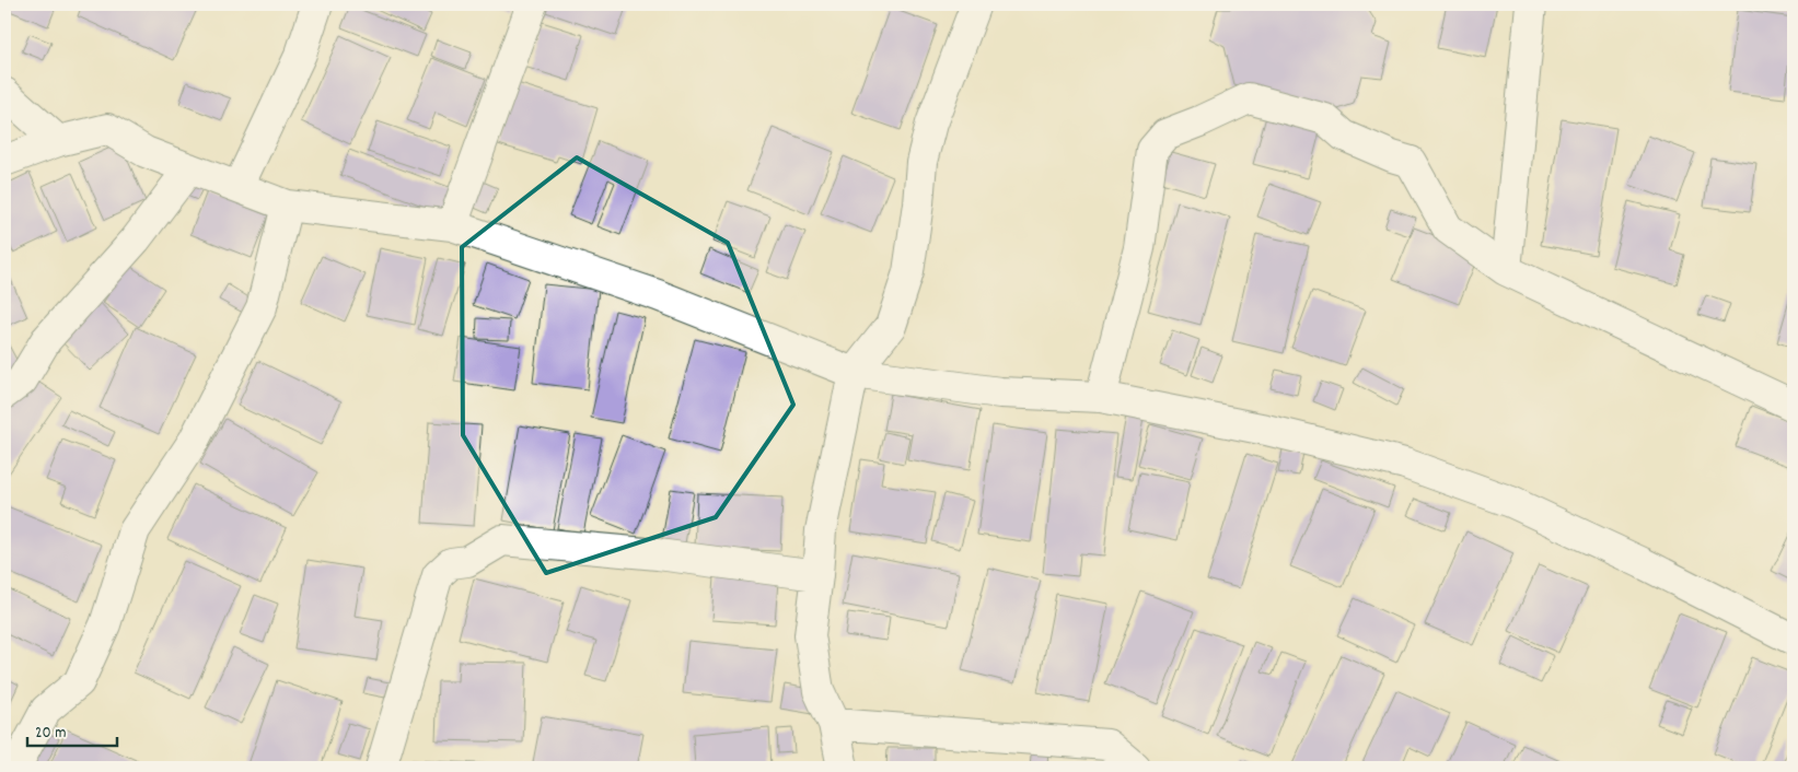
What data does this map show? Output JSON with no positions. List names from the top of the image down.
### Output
{
  "scale_bar": "20 m"
}
